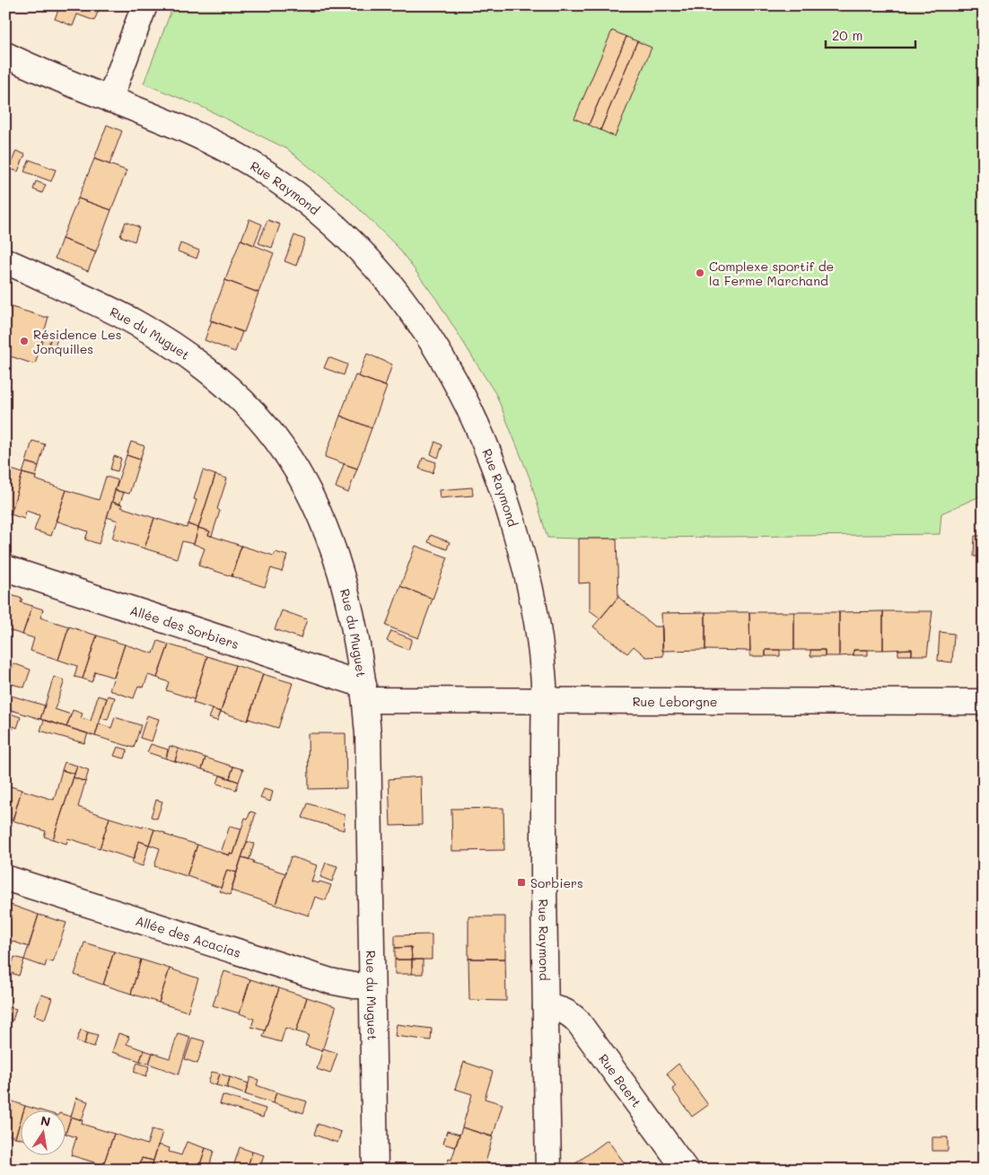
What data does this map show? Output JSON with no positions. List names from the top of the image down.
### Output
{
  "streets": {
    "street": [
      "Rue Raymond",
      "Rue du Muguet",
      "Allée des Sorbiers",
      "Rue Leborgne",
      "Allée des Acacias",
      "Rue Baert"
    ]
  },
  "crossings": [
    ["Rue Raymond", "Rue Leborgne"],
    ["Rue Raymond", "Rue Baert"],
    ["Rue du Muguet", "Allée des Sorbiers"],
    ["Rue du Muguet", "Rue Leborgne"],
    ["Rue du Muguet", "Allée des Acacias"],
    ["Allée des Sorbiers", "Rue Leborgne"]
  ],
  "places": {
    "other": ["Complexe sportif de la Ferme Marchand", "Résidence Les Jonquilles"],
    "transit": ["Sorbiers"]
  },
  "scale_bar": "20 m",
  "north": "top"
}
